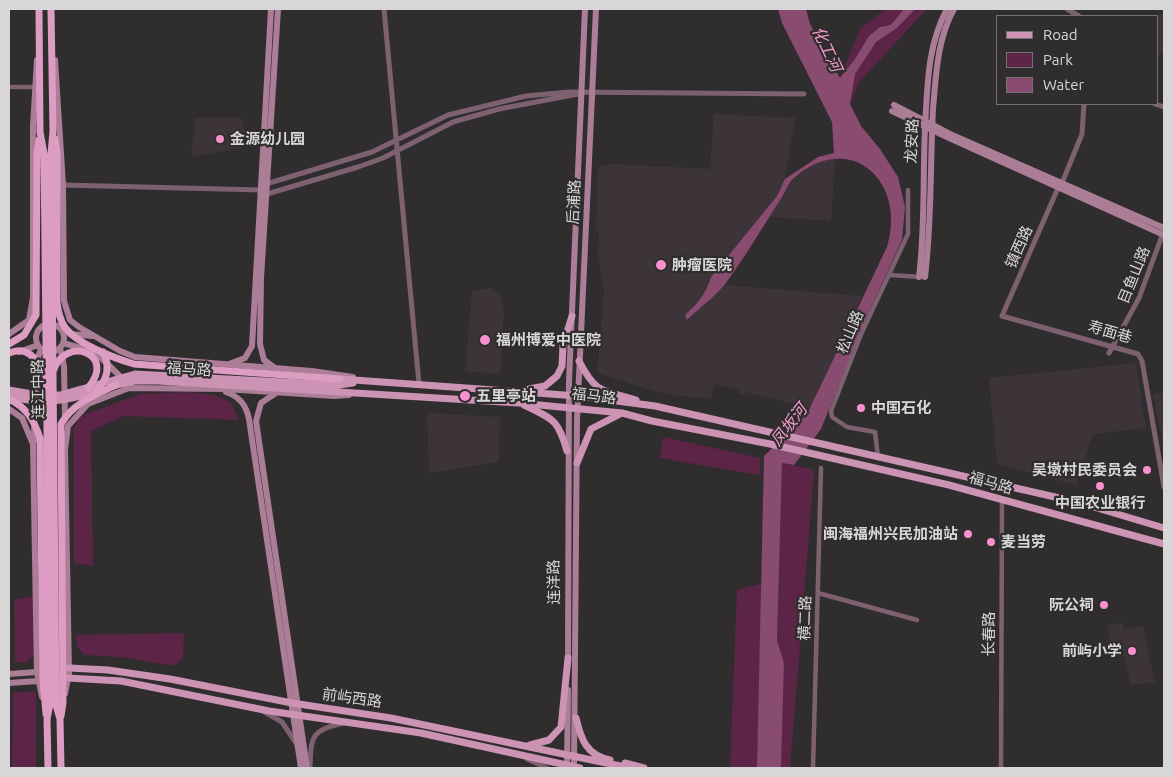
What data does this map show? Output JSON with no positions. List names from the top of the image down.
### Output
{
  "streets": {
    "highway": ["连江中路"],
    "main road": [
      "龙安路",
      "后浦路",
      "福马路",
      "连洋路",
      "前屿西路"
    ],
    "street": [
      "镇西路",
      "目鱼山路",
      "松山路",
      "寿面巷",
      "横二路",
      "长春路"
    ]
  },
  "crossings": [
    ["后浦路", "福马路"],
    ["后浦路", "连洋路"],
    ["镇西路", "寿面巷"],
    ["目鱼山路", "寿面巷"],
    ["松山路", "福马路"],
    ["福马路", "连洋路"],
    ["福马路", "长春路"],
    ["连洋路", "前屿西路"]
  ],
  "water": ["化工河", "凤坂河"],
  "places": [
    "金源幼儿园",
    "肿瘤医院",
    "福州博爱中医院",
    "五里亭站",
    "中国石化",
    "吴墩村民委员会",
    "中国农业银行",
    "闽海福州兴民加油站",
    "麦当劳",
    "阮公祠",
    "前屿小学"
  ],
  "legend": ["Road", "Park", "Water"]
}
